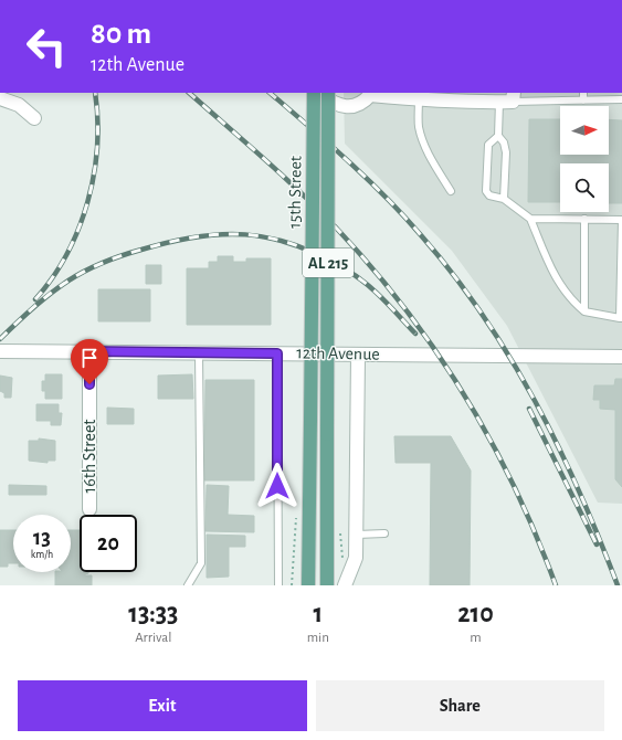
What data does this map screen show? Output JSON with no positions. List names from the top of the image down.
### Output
{
  "streets": {
    "main road": ["15th Street", "AL 215"],
    "street": ["12th Avenue", "16th Street"]
  },
  "crossings": [
    ["12th Avenue", "16th Street"]
  ],
  "north": "right",
  "page": {
    "turn": ["80 m", "12th Avenue"],
    "speed": "13 km/h",
    "limit": "20",
    "eta": [
      "13:33",
      "Arrival",
      "1",
      "min",
      "210",
      "m"
    ],
    "buttons": ["Exit", "Share"]
  }
}
